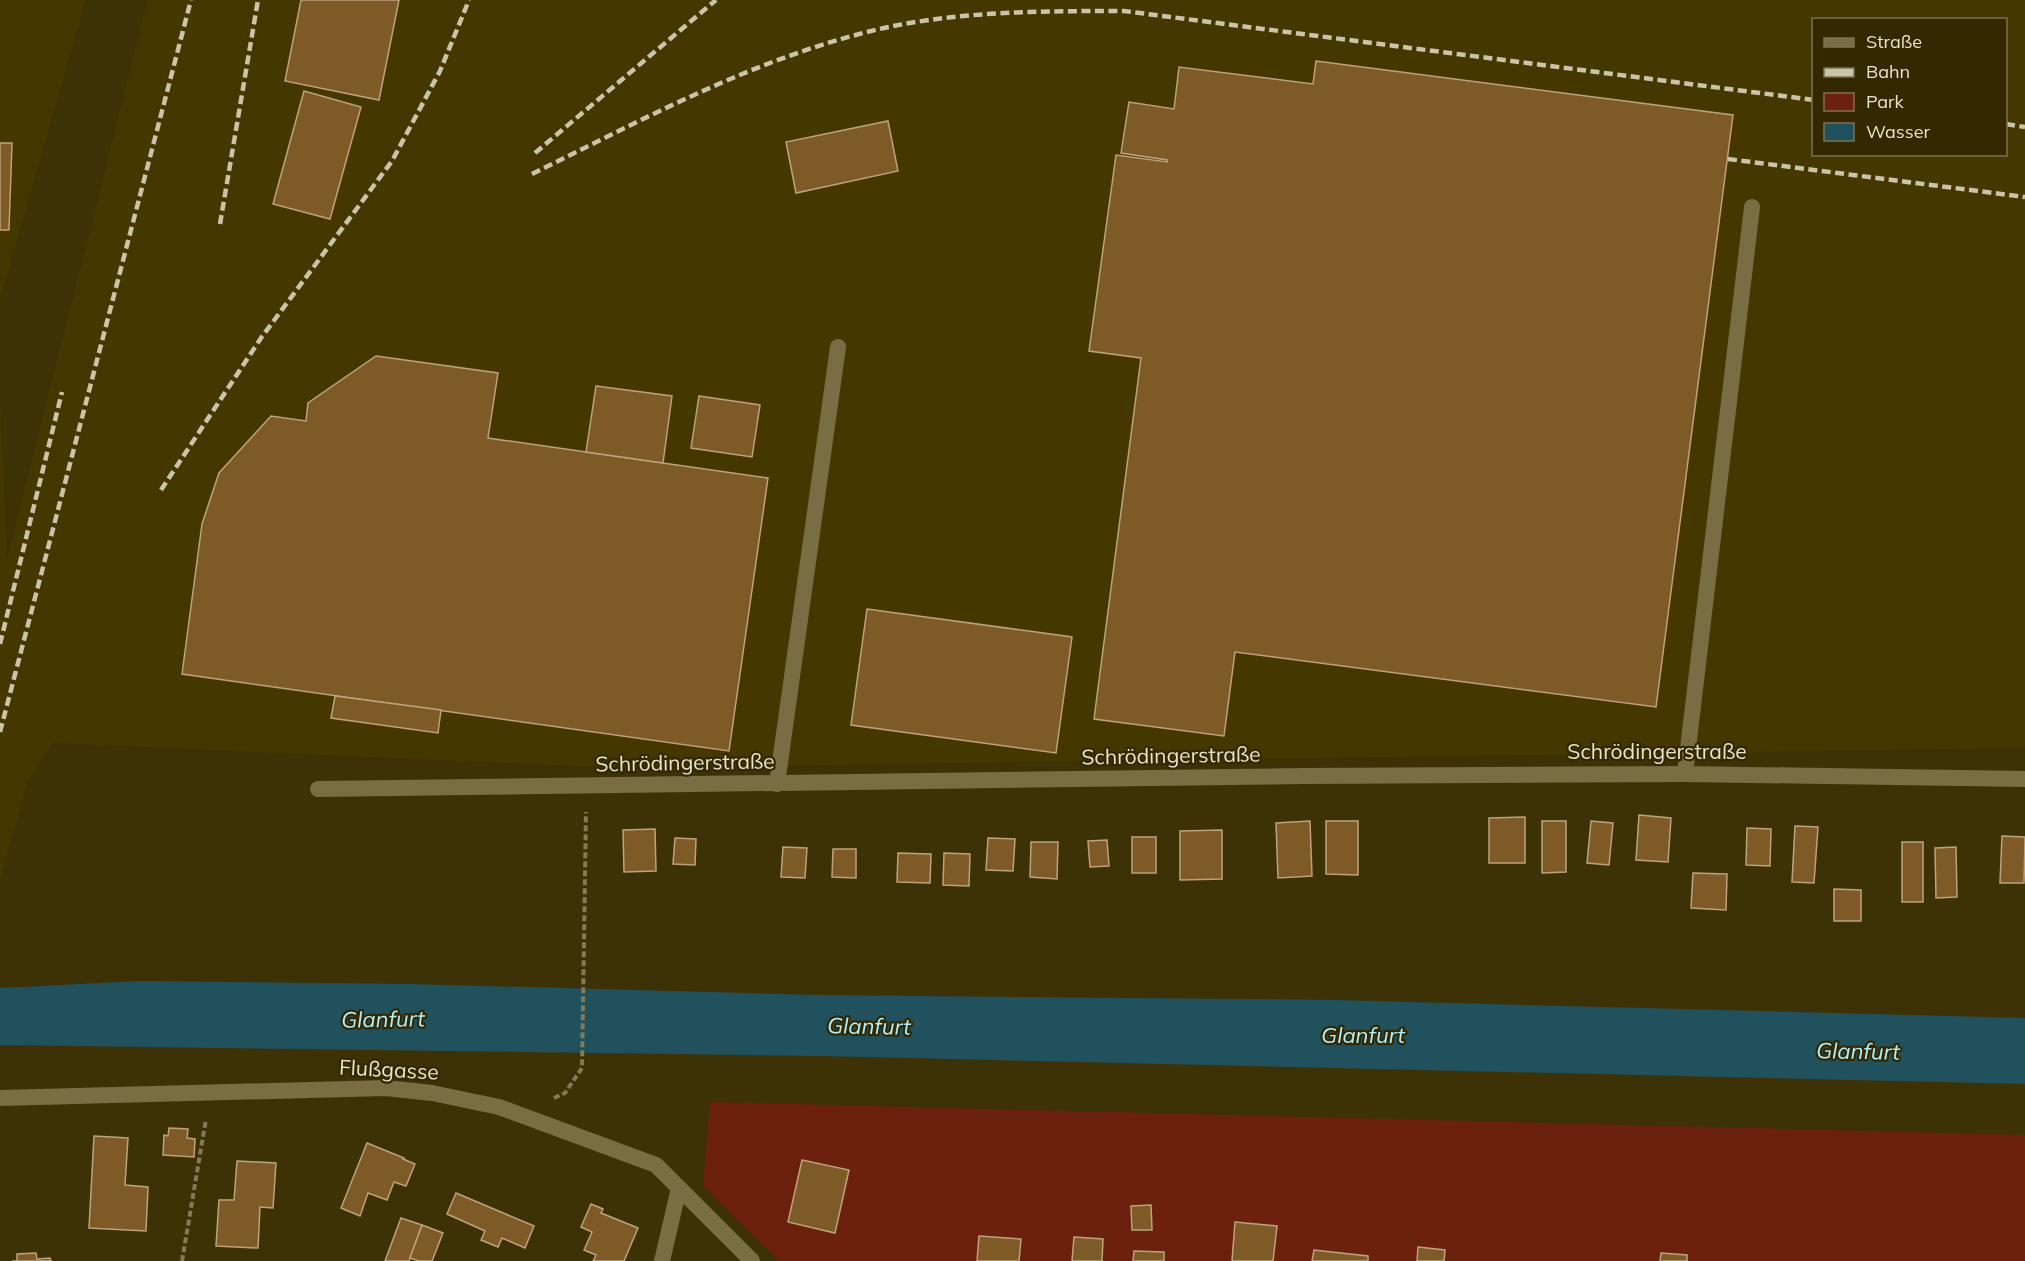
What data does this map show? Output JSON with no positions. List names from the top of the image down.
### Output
{
  "streets": {
    "street": ["Schrödingerstraße", "Flußgasse"]
  },
  "water": ["Glanfurt"],
  "legend": [
    "Straße",
    "Bahn",
    "Park",
    "Wasser"
  ]
}
